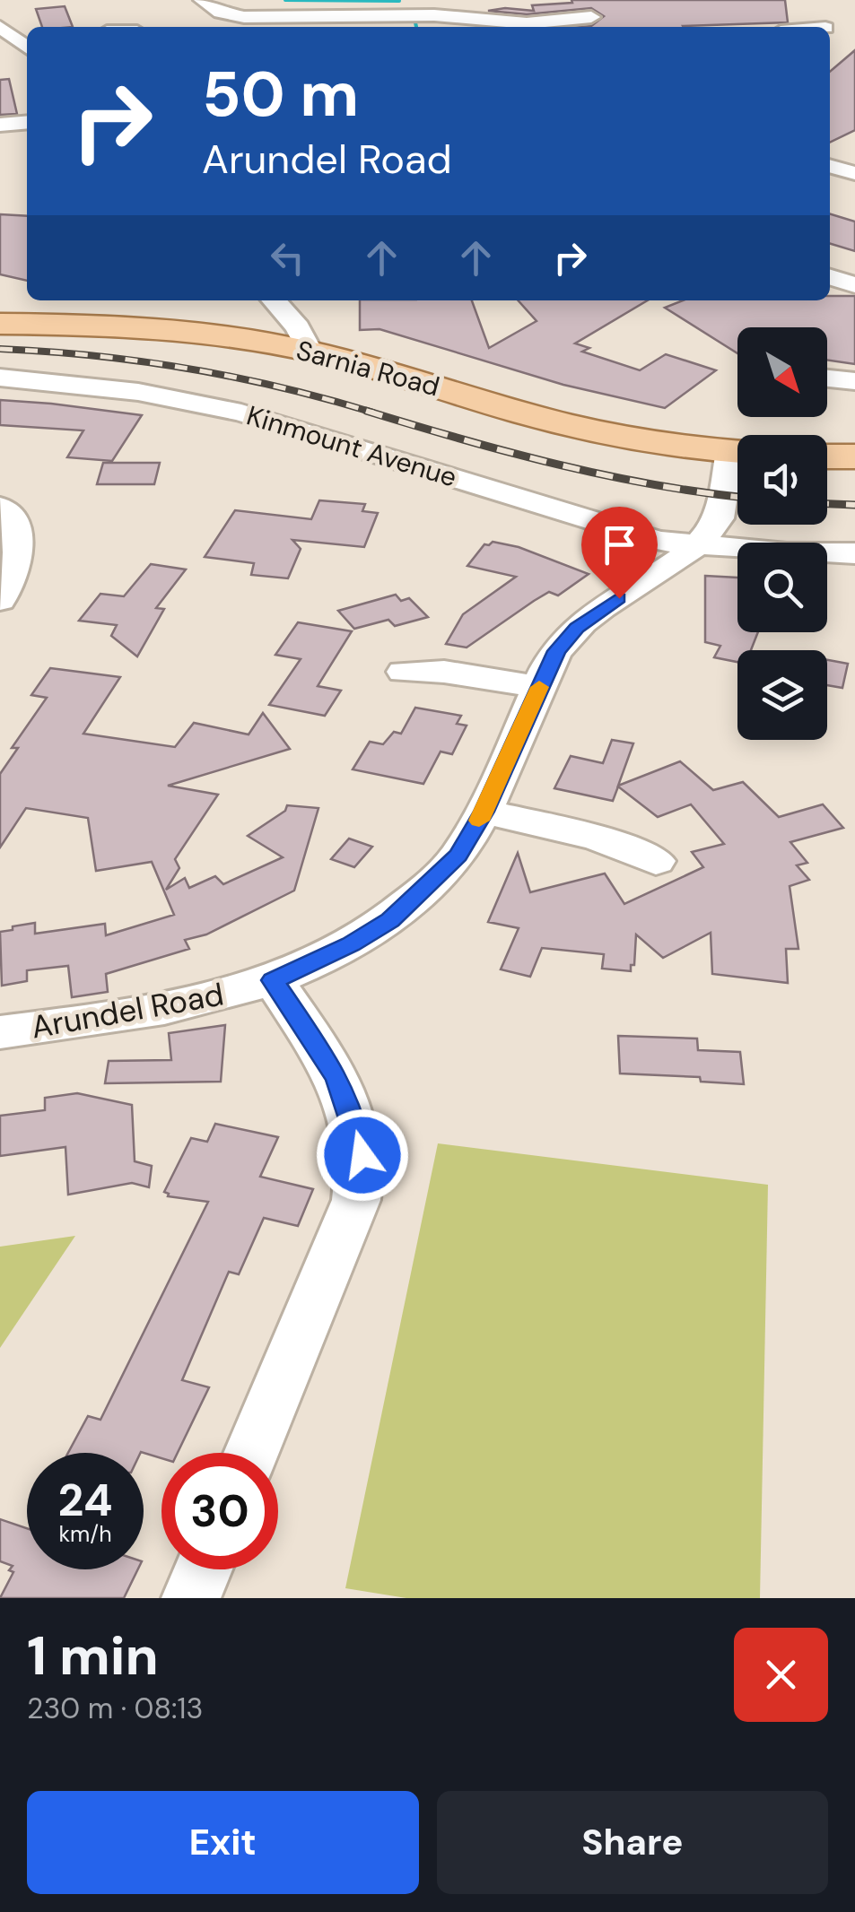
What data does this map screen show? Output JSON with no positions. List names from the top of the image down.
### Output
{
  "streets": {
    "main road": ["Sarnia Road"],
    "street": ["Kinmount Avenue", "Arundel Road"]
  },
  "crossings": [
    ["Kinmount Avenue", "Arundel Road"]
  ],
  "north": "bottom right",
  "page": {
    "turn": ["50 m", "Arundel Road"],
    "speed": "24 km/h",
    "limit": "30",
    "heading": ["1 min", "230 m · 08:13"],
    "buttons": ["Exit", "Share"]
  }
}
